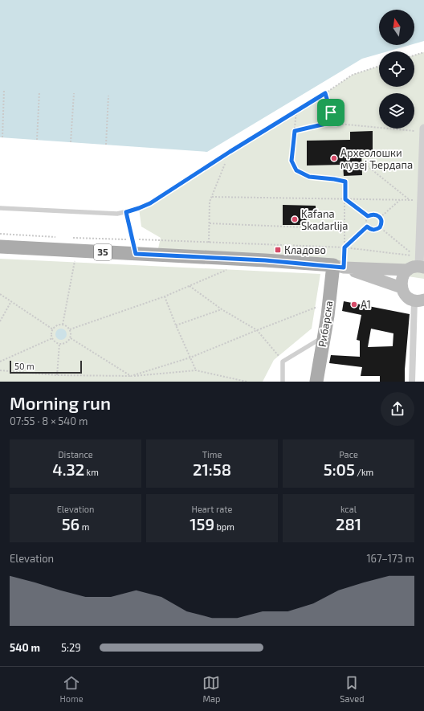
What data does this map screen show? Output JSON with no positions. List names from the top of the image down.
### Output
{
  "streets": {
    "main road": ["35", "Рибарска"]
  },
  "crossings": [
    ["35", "Рибарска"]
  ],
  "places": {
    "other": ["Археолошки музеј Ђердапа", "Kafana Skadarlija", "A1"],
    "transit": ["Кладово"]
  },
  "scale_bar": "50 m",
  "north": "top",
  "page": {
    "scale": "50 m",
    "heading": ["Morning run", "07:55 · 8 × 540 m"],
    "stats": [
      ["Distance", "4.32 km"],
      ["Time", "21:58"],
      ["Pace", "5:05 /km"],
      ["Elevation", "56 m"],
      ["Heart rate", "159 bpm"],
      ["kcal", "281"]
    ],
    "chart": ["Elevation", "167–173 m"],
    "list": [
      {
        "name": "540 m",
        "note": "5:29"
      }
    ],
    "tabs": ["Home", "Map", "Saved"]
  }
}
